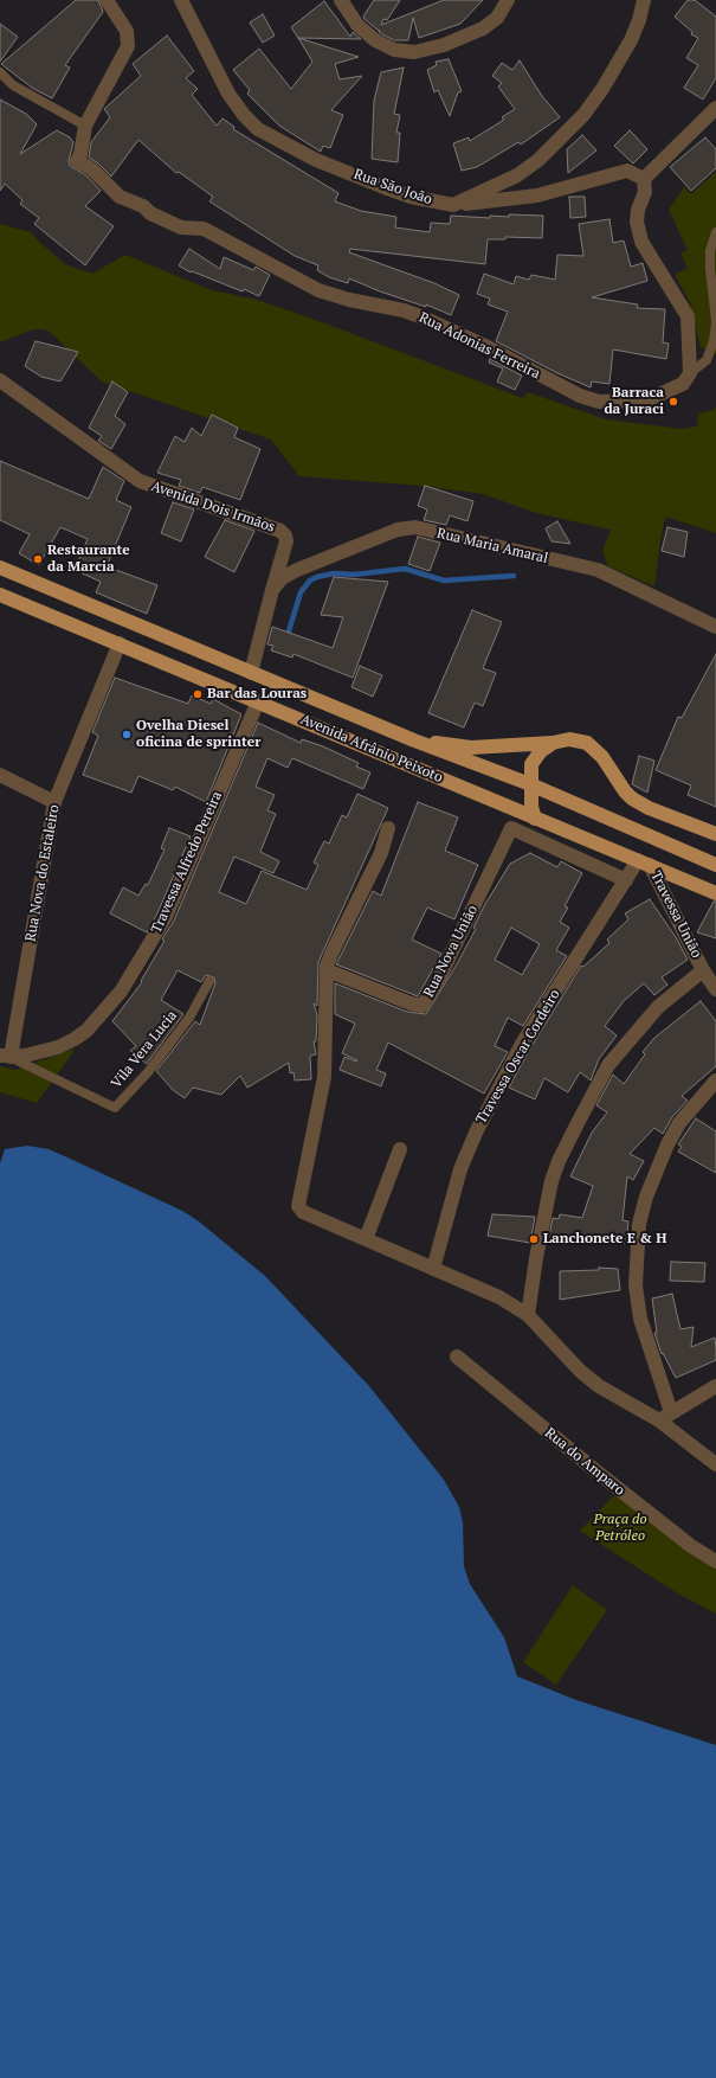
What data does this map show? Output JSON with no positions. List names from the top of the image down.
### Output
{
  "streets": {
    "main road": ["Avenida Afrânio Peixoto"],
    "street": [
      "Rua São João",
      "Rua Adonias Ferreira",
      "Avenida Dois Irmãos",
      "Rua Maria Amaral",
      "Travessa Alfredo Pereira",
      "Rua Nova do Estaleiro",
      "Travessa União",
      "Rua Nova União",
      "Travessa Oscar Cordeiro",
      "Rua do Amparo"
    ],
    "lane": ["Vila Vera Lucia"]
  },
  "crossings": [
    ["Avenida Dois Irmãos", "Rua Maria Amaral"],
    ["Avenida Dois Irmãos", "Avenida Afrânio Peixoto"],
    ["Avenida Afrânio Peixoto", "Travessa Alfredo Pereira"],
    ["Avenida Afrânio Peixoto", "Rua Nova do Estaleiro"],
    ["Avenida Afrânio Peixoto", "Travessa União"],
    ["Avenida Afrânio Peixoto", "Travessa Oscar Cordeiro"],
    ["Travessa Alfredo Pereira", "Rua Nova do Estaleiro"],
    ["Travessa Alfredo Pereira", "Vila Vera Lucia"],
    ["Rua Nova do Estaleiro", "Vila Vera Lucia"],
    ["Travessa União", "Travessa Oscar Cordeiro"],
    ["Rua Nova União", "Travessa Oscar Cordeiro"]
  ],
  "parks": ["Praça do Petróleo"],
  "places": [
    "Barraca da Juraci",
    "Restaurante da Marcia",
    "Bar das Louras",
    "Ovelha Diesel oficina de sprinter",
    "Lanchonete E & H"
  ]
}
